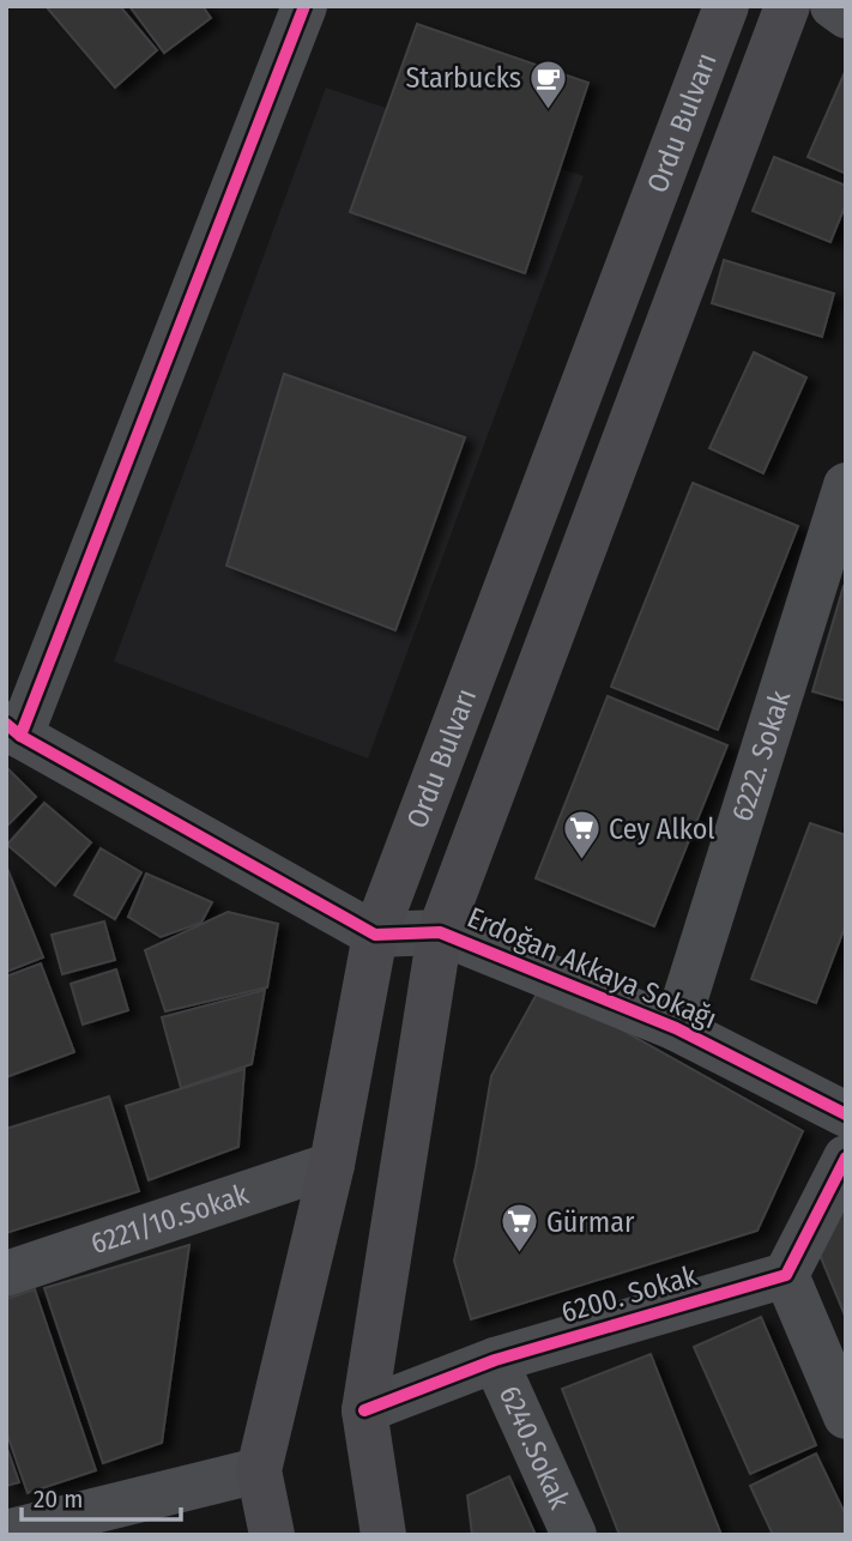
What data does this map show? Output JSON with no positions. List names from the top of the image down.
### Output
{
  "streets": {
    "main road": ["Ordu Bulvarı"],
    "street": [
      "6222. Sokak",
      "Erdoğan Akkaya Sokağı",
      "6221/10.Sokak",
      "6200. Sokak",
      "6240.Sokak"
    ]
  },
  "crossings": [
    ["Ordu Bulvarı", "Erdoğan Akkaya Sokağı"],
    ["Ordu Bulvarı", "6221/10.Sokak"],
    ["Ordu Bulvarı", "6200. Sokak"],
    ["6222. Sokak", "Erdoğan Akkaya Sokağı"],
    ["6200. Sokak", "6240.Sokak"]
  ],
  "places": {
    "cafe": ["Starbucks"],
    "supermarket": ["Cey Alkol", "Gürmar"]
  },
  "scale_bar": "20 m"
}
